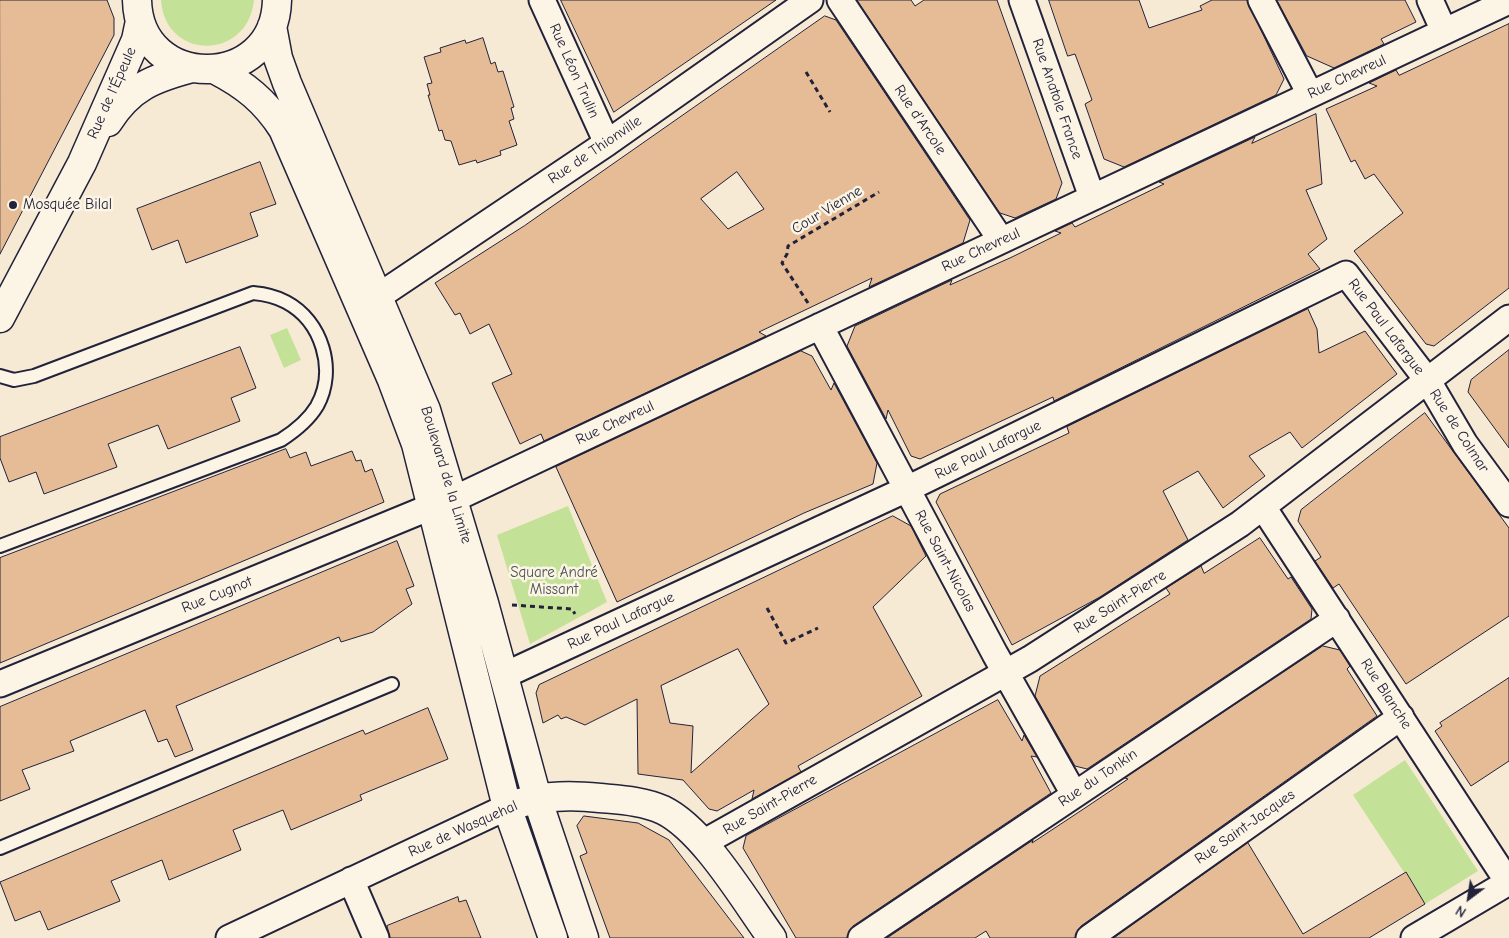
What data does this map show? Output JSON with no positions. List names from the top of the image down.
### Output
{
  "streets": {
    "main road": ["Rue de l'Épeule", "Boulevard de la Limite", "Rue de Wasquehal"],
    "street": [
      "Rue Léon Trulin",
      "Rue Chevreul",
      "Rue Anatole France",
      "Rue d'Arcole",
      "Rue de Thionville",
      "Rue Paul Lafargue",
      "Rue de Colmar",
      "Rue Saint-Nicolas",
      "Rue Cugnot",
      "Rue Saint-Pierre",
      "Rue Blanche",
      "Rue du Tonkin",
      "Rue Saint-Jacques"
    ],
    "path": ["Cour Vienne"]
  },
  "crossings": [
    ["Rue Léon Trulin", "Rue de Thionville"],
    ["Rue Chevreul", "Rue Anatole France"],
    ["Rue Chevreul", "Rue d'Arcole"],
    ["Rue Chevreul", "Cour Vienne"],
    ["Rue Chevreul", "Boulevard de la Limite"],
    ["Rue Chevreul", "Rue Saint-Nicolas"],
    ["Rue Chevreul", "Rue Cugnot"],
    ["Rue de l'Épeule", "Boulevard de la Limite"],
    ["Rue de Thionville", "Boulevard de la Limite"],
    ["Cour Vienne", "Rue Saint-Nicolas"],
    ["Rue Paul Lafargue", "Rue de Colmar"],
    ["Rue Paul Lafargue", "Boulevard de la Limite"],
    ["Rue Paul Lafargue", "Rue Saint-Nicolas"],
    ["Rue Paul Lafargue", "Rue Saint-Pierre"],
    ["Rue de Colmar", "Rue Saint-Pierre"],
    ["Boulevard de la Limite", "Rue Cugnot"],
    ["Boulevard de la Limite", "Rue de Wasquehal"],
    ["Rue Saint-Nicolas", "Rue Saint-Pierre"],
    ["Rue Saint-Nicolas", "Rue du Tonkin"],
    ["Rue Saint-Pierre", "Rue Blanche"],
    ["Rue Saint-Pierre", "Rue de Wasquehal"],
    ["Rue Blanche", "Rue du Tonkin"],
    ["Rue Blanche", "Rue Saint-Jacques"]
  ],
  "parks": ["Square André Missant"],
  "places": ["Mosquée Bilal"],
  "north": "bottom left"
}
